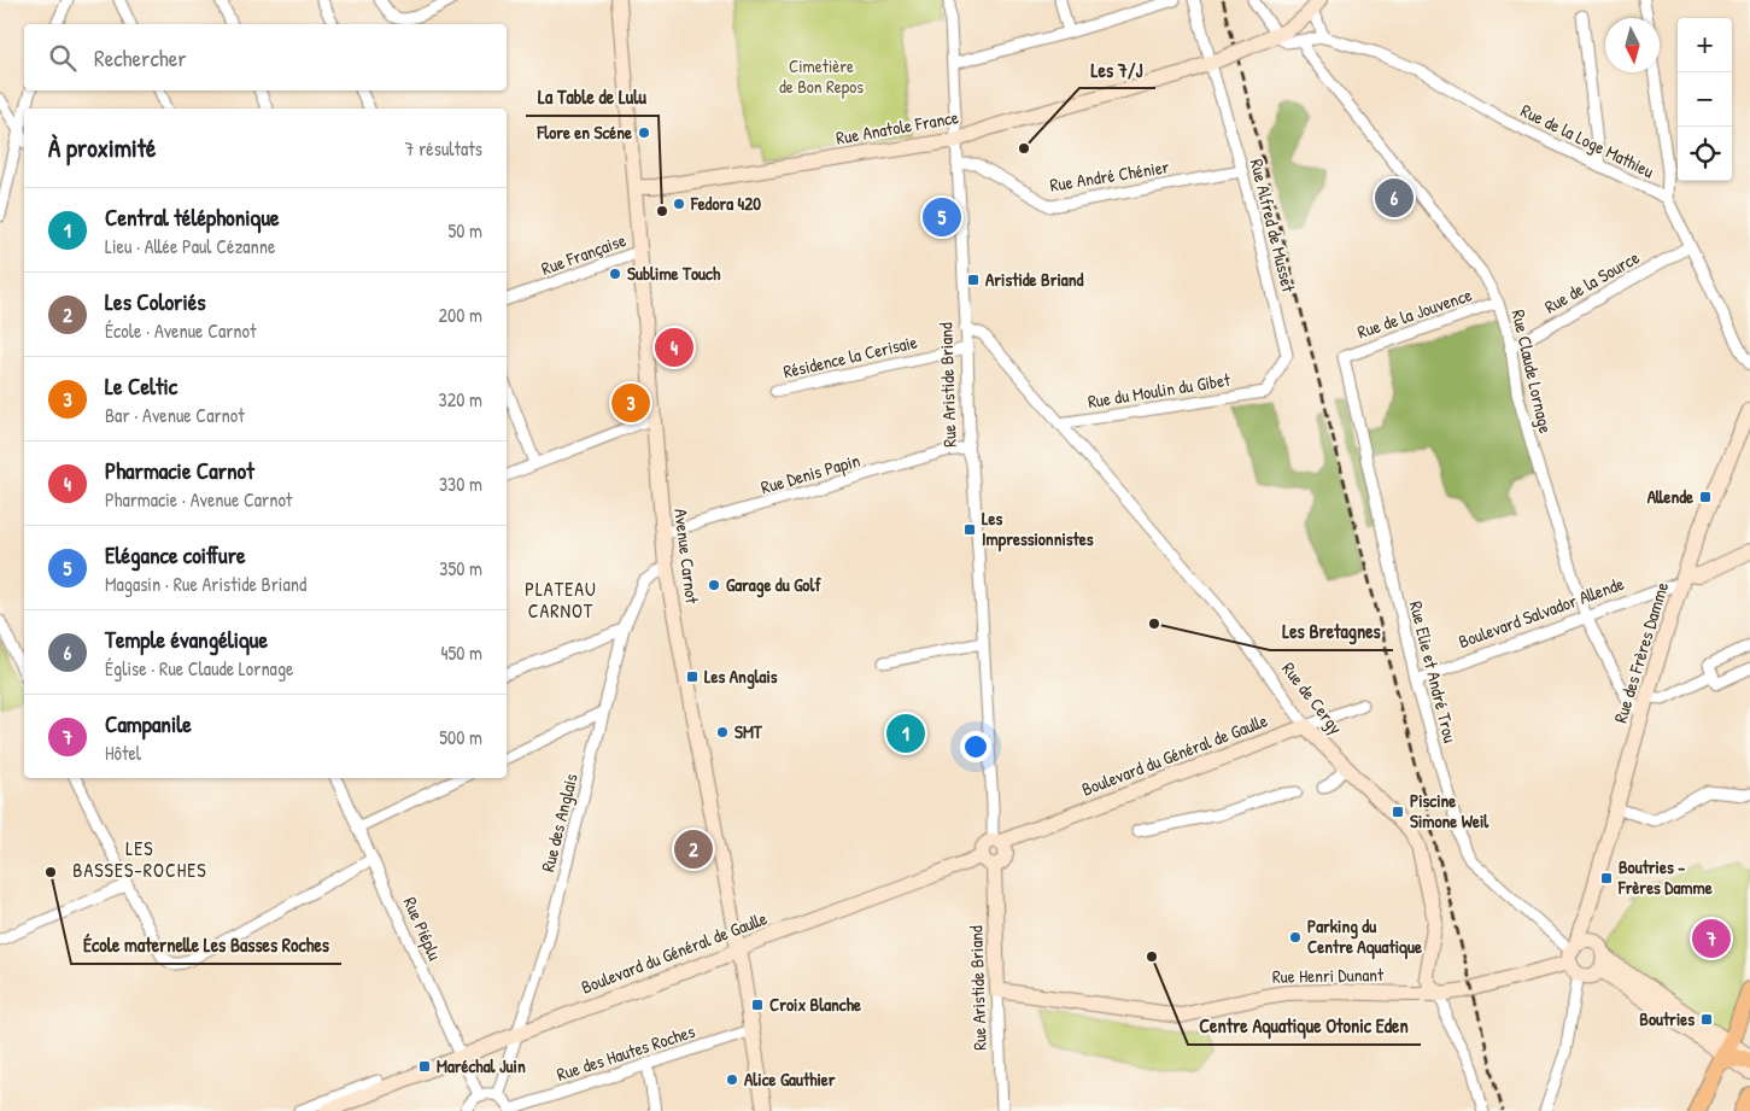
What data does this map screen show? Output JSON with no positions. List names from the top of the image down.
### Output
{
  "streets": {
    "street": [
      "Rue Anatole France",
      "Rue de la Loge Mathieu",
      "Rue André Chénier",
      "Rue Alfred de Musset",
      "Rue Française",
      "Rue de la Source",
      "Rue de la Jouvence",
      "Résidence la Cerisaie",
      "Rue Claude Lornage",
      "Rue Aristide Briand",
      "Rue du Moulin du Gibet",
      "Rue Denis Papin",
      "Avenue Carnot",
      "Boulevard Salvador Allende",
      "Rue des Frères Damme",
      "Rue Elie et André Trou",
      "Rue de Cergy",
      "Boulevard du Général de Gaulle",
      "Rue des Anglais",
      "Rue Piéplu",
      "Rue Henri Dunant",
      "Rue des Hautes Roches"
    ]
  },
  "crossings": [
    ["Rue Anatole France", "Rue de la Loge Mathieu"],
    ["Rue Anatole France", "Rue Alfred de Musset"],
    ["Rue Anatole France", "Rue Aristide Briand"],
    ["Rue Anatole France", "Avenue Carnot"],
    ["Rue de la Loge Mathieu", "Rue de la Source"],
    ["Rue de la Loge Mathieu", "Rue Claude Lornage"],
    ["Rue André Chénier", "Rue Alfred de Musset"],
    ["Rue André Chénier", "Rue Aristide Briand"],
    ["Rue Alfred de Musset", "Rue du Moulin du Gibet"],
    ["Rue Française", "Avenue Carnot"],
    ["Rue de la Source", "Rue Claude Lornage"],
    ["Rue de la Jouvence", "Rue Claude Lornage"],
    ["Rue de la Jouvence", "Rue Elie et André Trou"],
    ["Résidence la Cerisaie", "Rue Aristide Briand"],
    ["Rue Claude Lornage", "Boulevard Salvador Allende"],
    ["Rue Claude Lornage", "Rue des Frères Damme"],
    ["Rue Aristide Briand", "Rue Denis Papin"],
    ["Rue Aristide Briand", "Rue de Cergy"],
    ["Rue Aristide Briand", "Boulevard du Général de Gaulle"],
    ["Rue Aristide Briand", "Rue Henri Dunant"],
    ["Rue du Moulin du Gibet", "Rue de Cergy"],
    ["Rue Denis Papin", "Avenue Carnot"],
    ["Avenue Carnot", "Boulevard du Général de Gaulle"],
    ["Avenue Carnot", "Rue des Anglais"],
    ["Avenue Carnot", "Rue des Hautes Roches"],
    ["Boulevard Salvador Allende", "Rue des Frères Damme"],
    ["Boulevard Salvador Allende", "Rue Elie et André Trou"],
    ["Rue des Frères Damme", "Rue Elie et André Trou"],
    ["Rue de Cergy", "Boulevard du Général de Gaulle"],
    ["Rue de Cergy", "Rue Henri Dunant"],
    ["Boulevard du Général de Gaulle", "Rue des Anglais"],
    ["Boulevard du Général de Gaulle", "Rue Piéplu"]
  ],
  "districts": ["PLATEAU CARNOT", "LES BASSES-ROCHES"],
  "parks": ["Cimetière de Bon Repos"],
  "places": {
    "other": [
      "Flore en Scéne",
      "Les 7/J",
      "Fedora 420",
      "La Table de Lulu",
      "Sublime Touch",
      "Garage du Golf",
      "Les Bretagnes",
      "SMT",
      "École maternelle Les Basses Roches",
      "Parking du Centre Aquatique",
      "Centre Aquatique Otonic Eden",
      "Alice Gauthier"
    ],
    "transit": [
      "Aristide Briand",
      "Allende",
      "Les Impressionnistes",
      "Les Anglais",
      "Piscine Simone Weil",
      "Boutries - Frères Damme",
      "Croix Blanche",
      "Boutries",
      "Maréchal Juin"
    ]
  },
  "north": "bottom",
  "page": {
    "map_buttons": ["+", "−"],
    "search": "Rechercher",
    "heading": ["À proximité", "7 résultats"],
    "pins": [
      "6",
      "5",
      "4",
      "3",
      "1",
      "2",
      "7"
    ],
    "list": [
      {
        "mark": "1",
        "name": "Central téléphonique",
        "note": "Lieu · Allée Paul Cézanne",
        "value": "50 m"
      },
      {
        "mark": "2",
        "name": "Les Coloriés",
        "note": "École · Avenue Carnot",
        "value": "200 m"
      },
      {
        "mark": "3",
        "name": "Le Celtic",
        "note": "Bar · Avenue Carnot",
        "value": "320 m"
      },
      {
        "mark": "4",
        "name": "Pharmacie Carnot",
        "note": "Pharmacie · Avenue Carnot",
        "value": "330 m"
      },
      {
        "mark": "5",
        "name": "Elégance coiffure",
        "note": "Magasin · Rue Aristide Briand",
        "value": "350 m"
      },
      {
        "mark": "6",
        "name": "Temple évangélique",
        "note": "Église · Rue Claude Lornage",
        "value": "450 m"
      },
      {
        "mark": "7",
        "name": "Campanile",
        "note": "Hôtel",
        "value": "500 m"
      }
    ]
  }
}
